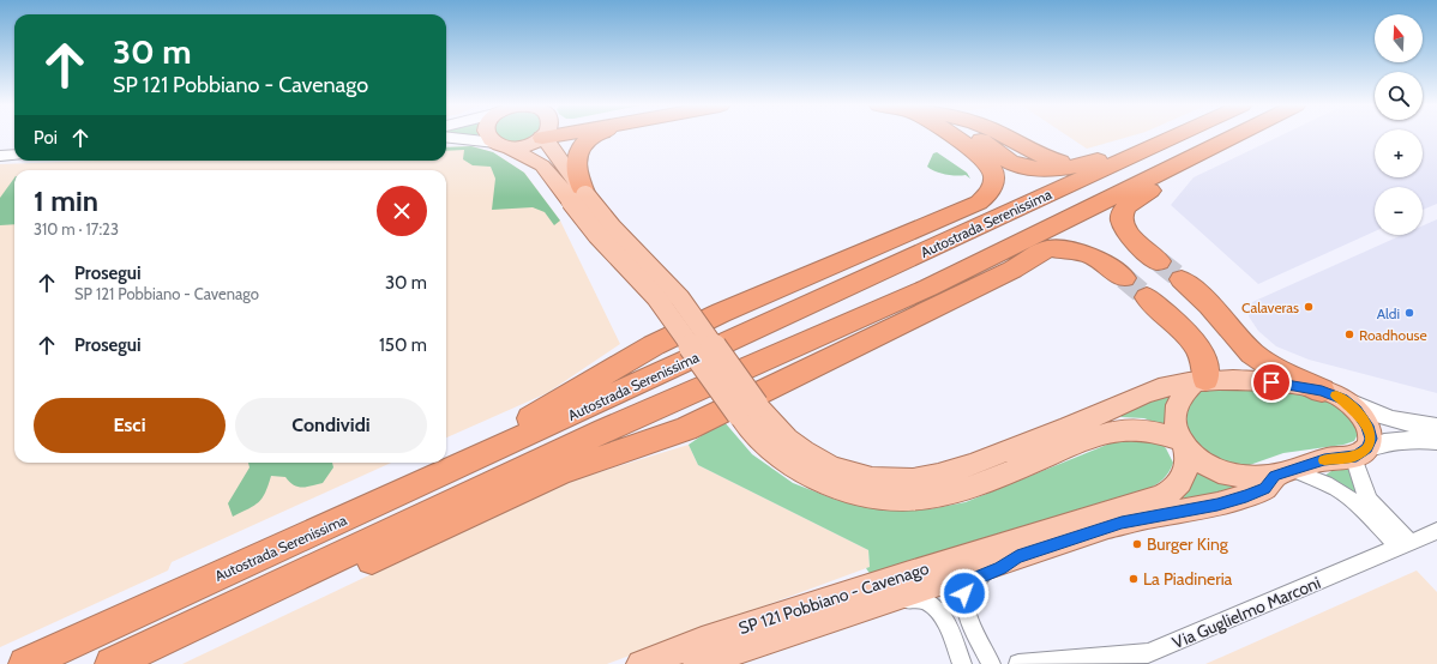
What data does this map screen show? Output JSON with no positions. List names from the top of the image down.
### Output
{
  "streets": {
    "highway": ["Autostrada Serenissima"],
    "main road": ["SP 121 Pobbiano - Cavenago"],
    "street": ["Via Guglielmo Marconi"]
  },
  "places": [
    "Calaveras",
    "Aldi",
    "Roadhouse",
    "Burger King",
    "La Piadineria"
  ],
  "north": "top",
  "page": {
    "map_buttons": ["+", "−"],
    "turn": ["30 m", "SP 121 Pobbiano - Cavenago"],
    "then": "Poi",
    "heading": ["1 min", "310 m · 17:23"],
    "list": [
      {
        "name": "Prosegui",
        "note": "SP 121 Pobbiano - Cavenago",
        "value": "30 m"
      },
      {
        "name": "Prosegui",
        "value": "150 m"
      }
    ],
    "buttons": ["Esci", "Condividi"]
  }
}
